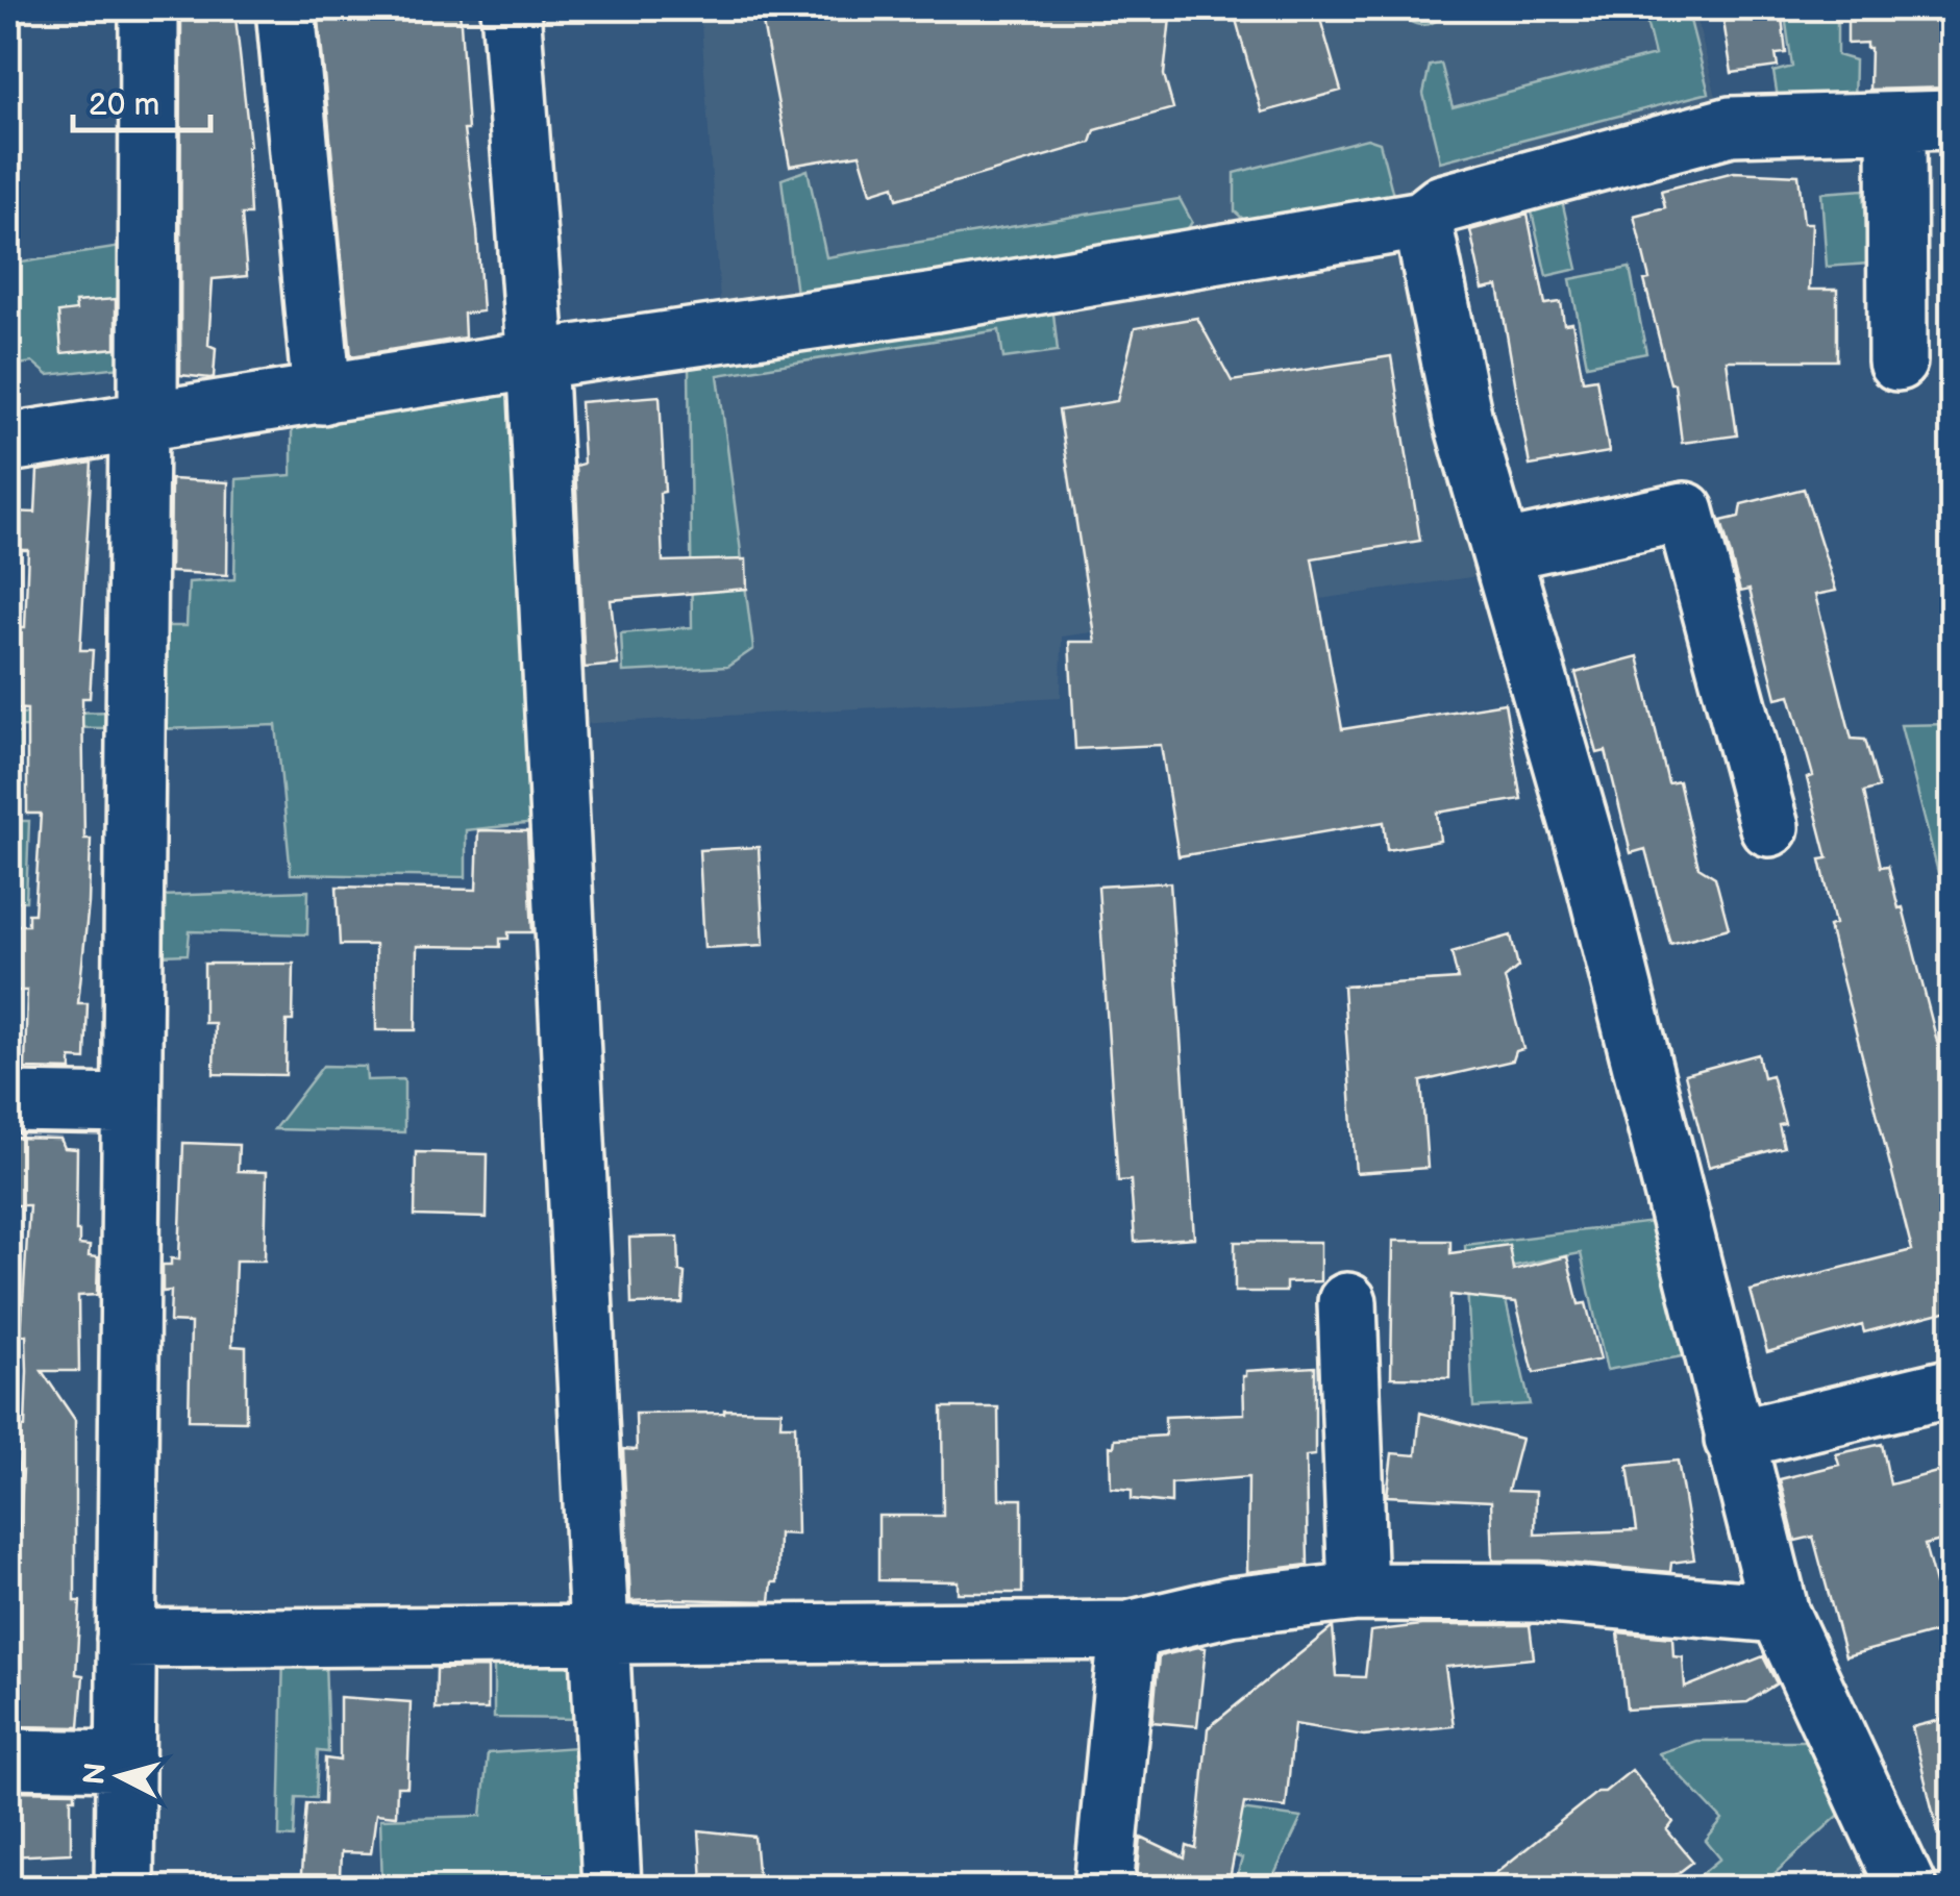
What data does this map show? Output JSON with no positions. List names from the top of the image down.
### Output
{
  "scale_bar": "20 m",
  "north": "left"
}
